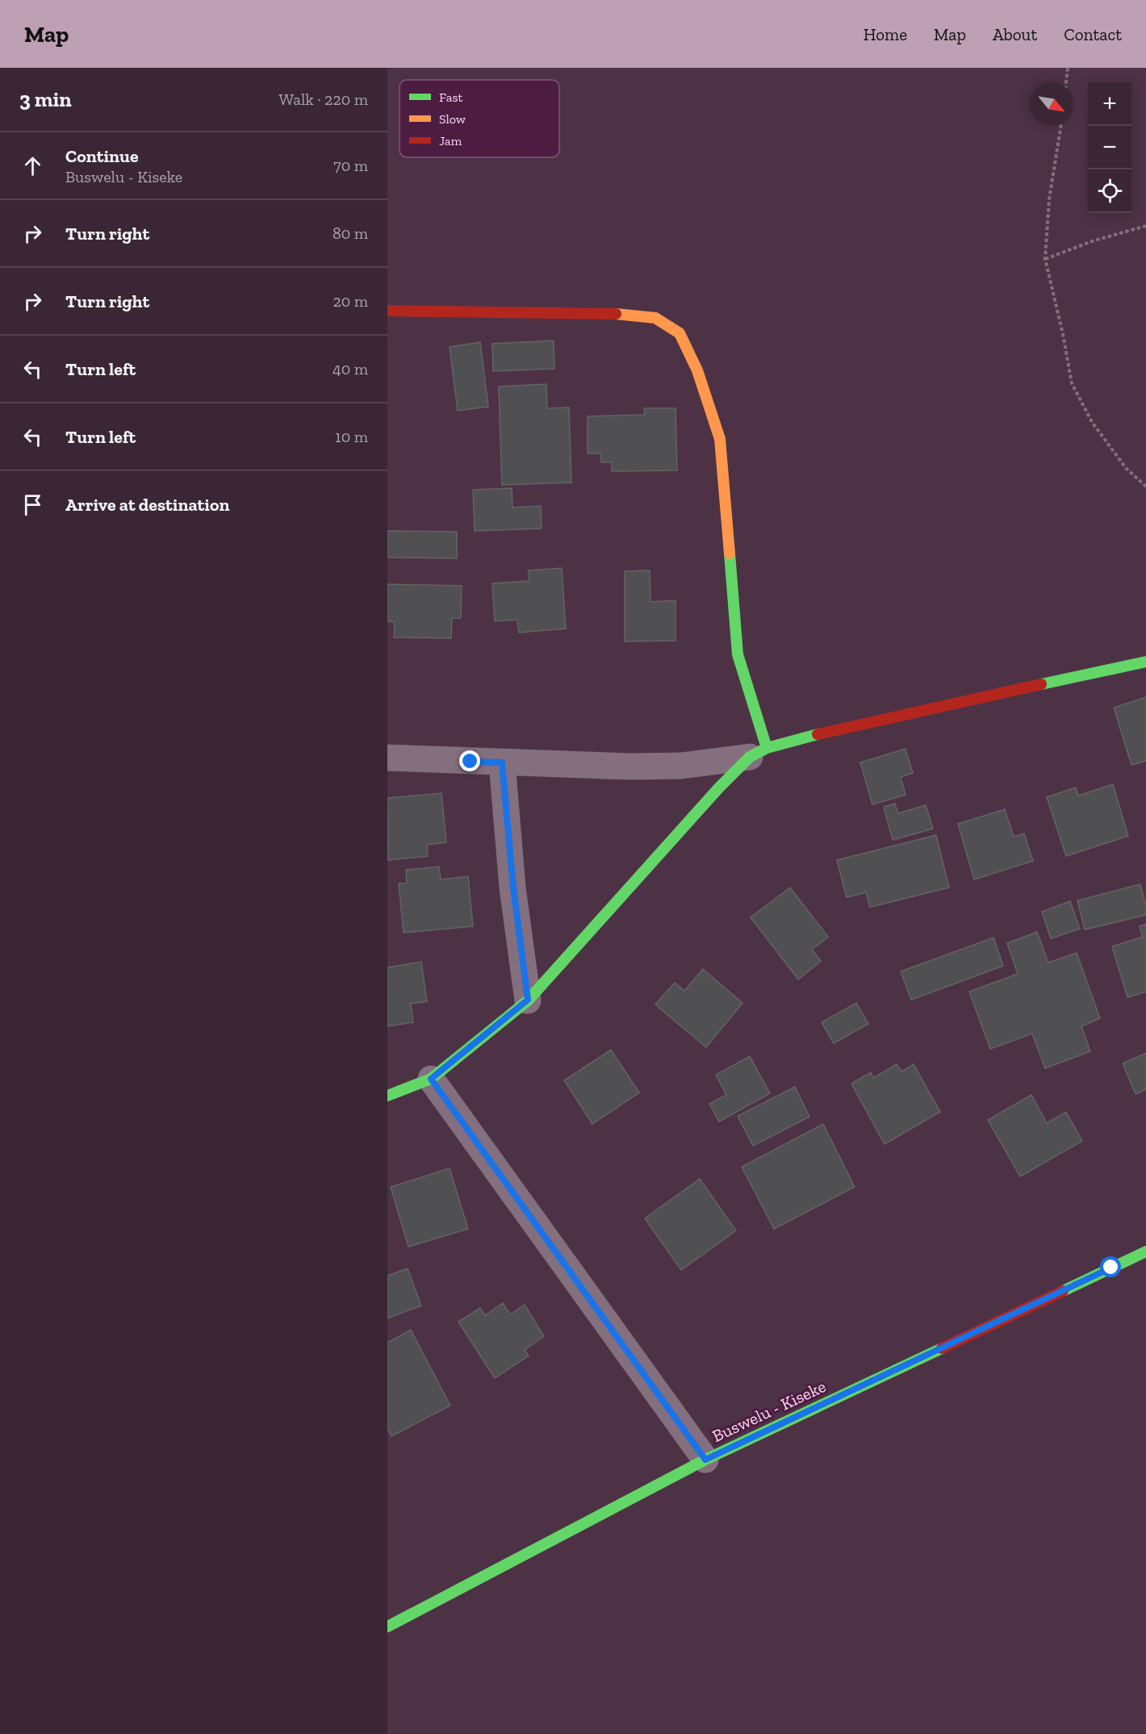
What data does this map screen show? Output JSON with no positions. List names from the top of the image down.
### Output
{
  "streets": {
    "street": ["Buswelu - Kiseke"]
  },
  "legend": ["Fast", "Slow", "Jam"],
  "north": "bottom right",
  "page": {
    "header": "Map",
    "nav": [
      "Home",
      "Map",
      "About",
      "Contact"
    ],
    "heading": ["3 min", "Walk · 220 m"],
    "map_buttons": ["+", "−"],
    "list": [
      ["Continue", "Buswelu - Kiseke", "70 m"],
      ["Turn right", "80 m"],
      ["Turn right", "20 m"],
      ["Turn left", "40 m"],
      ["Turn left", "10 m"],
      "Arrive at destination"
    ]
  }
}
